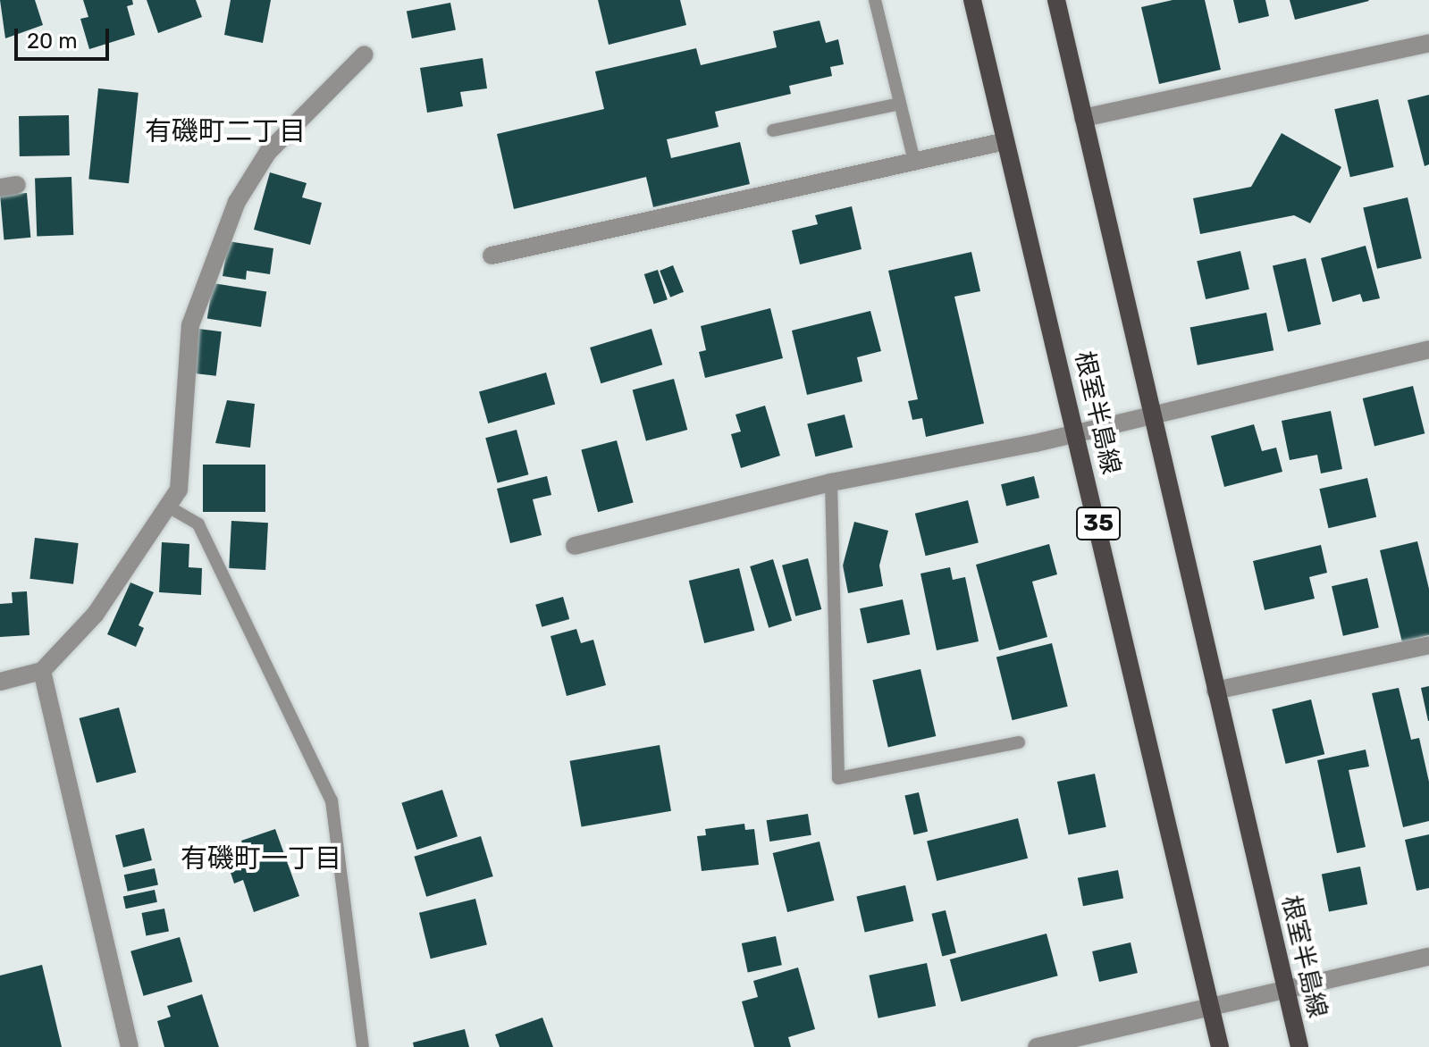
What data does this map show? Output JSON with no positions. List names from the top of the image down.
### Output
{
  "streets": {
    "main road": ["根室半島線", "35"]
  },
  "districts": ["有磯町二丁目", "有磯町一丁目"],
  "scale_bar": "20 m"
}
